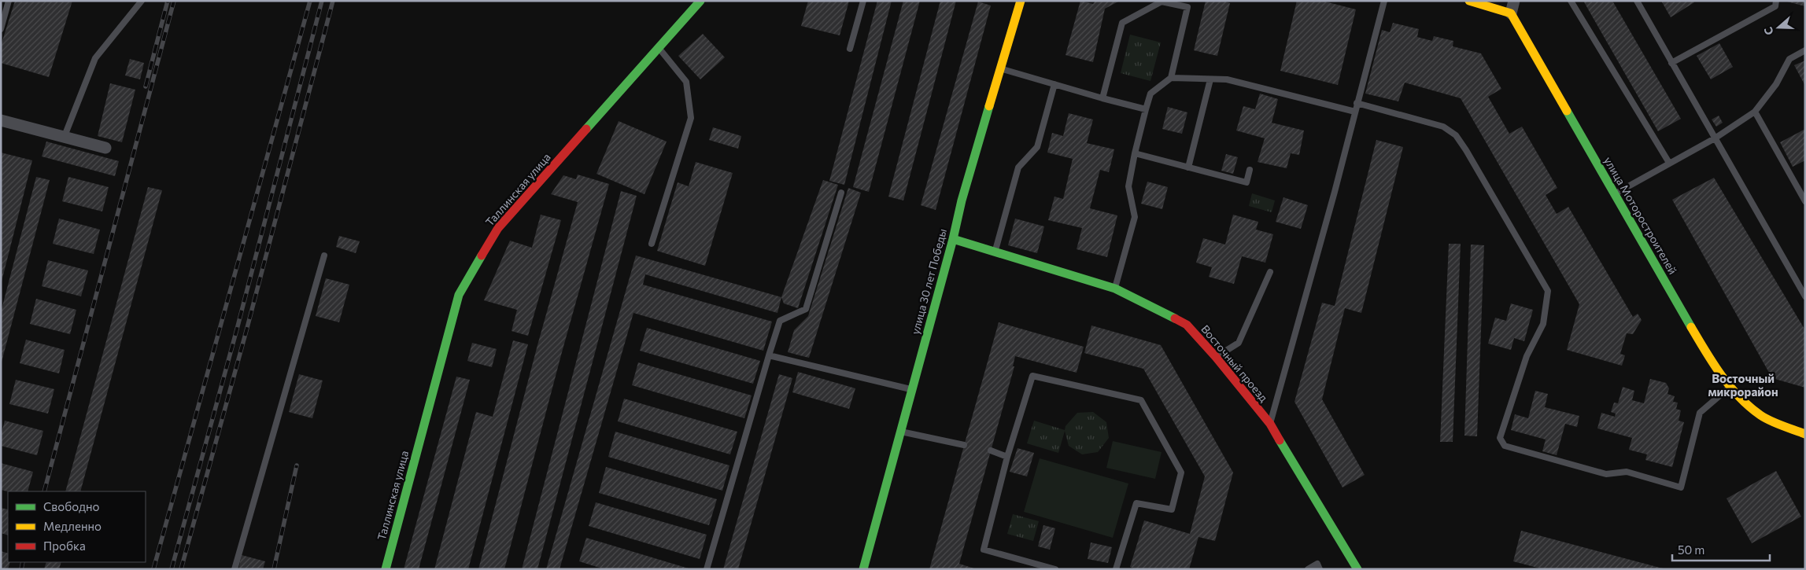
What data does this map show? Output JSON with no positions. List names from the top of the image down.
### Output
{
  "streets": {
    "street": [
      "Таллинская улица",
      "улица Моторостроителей",
      "улица 30 лет Победы",
      "Восточный проезд"
    ]
  },
  "crossings": [
    ["улица 30 лет Победы", "Восточный проезд"]
  ],
  "districts": ["Восточный микрорайон"],
  "legend": ["Свободно", "Медленно", "Пробка"],
  "scale_bar": "50 m",
  "north": "left"
}
